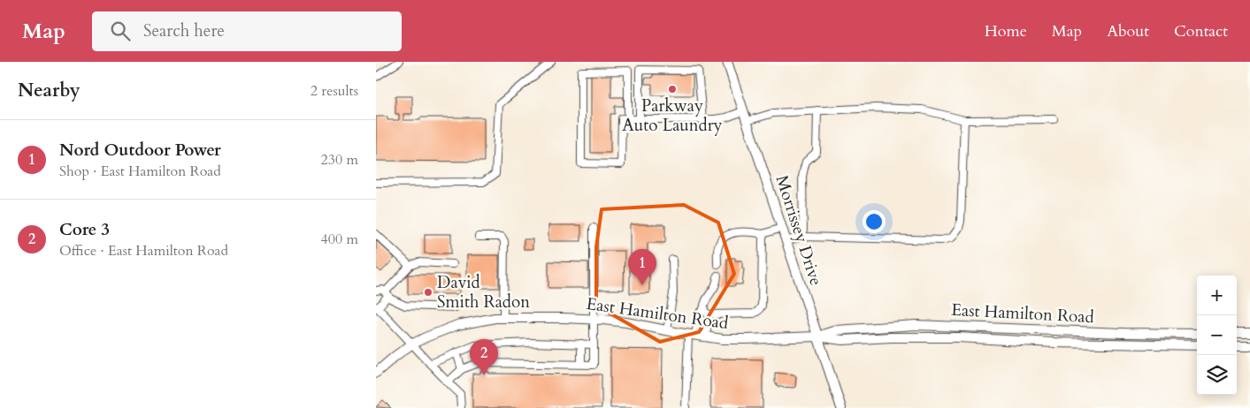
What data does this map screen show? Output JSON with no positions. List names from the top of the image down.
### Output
{
  "streets": {
    "main road": ["Morrissey Drive", "East Hamilton Road"]
  },
  "crossings": [
    ["Morrissey Drive", "East Hamilton Road"]
  ],
  "places": ["Parkway Auto Laundry", "David Smith Radon"],
  "page": {
    "header": "Map",
    "search": "Search here",
    "nav": [
      "Home",
      "Map",
      "About",
      "Contact"
    ],
    "heading": ["Nearby", "2 results"],
    "list": [
      {
        "mark": "1",
        "name": "Nord Outdoor Power",
        "note": "Shop · East Hamilton Road",
        "value": "230 m"
      },
      {
        "mark": "2",
        "name": "Core 3",
        "note": "Office · East Hamilton Road",
        "value": "400 m"
      }
    ],
    "pins": ["1", "2"],
    "map_buttons": ["+", "−"]
  }
}
